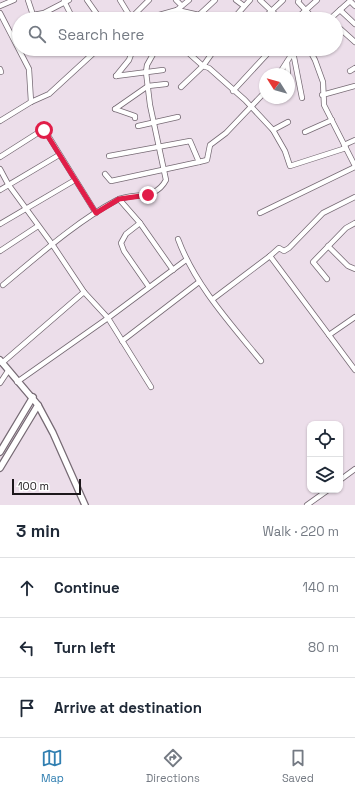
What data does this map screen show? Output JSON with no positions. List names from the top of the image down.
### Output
{
  "scale_bar": "100 m",
  "north": "top left",
  "page": {
    "search": "Search here",
    "scale": "100 m",
    "heading": ["3 min", "Walk · 220 m"],
    "list": [
      ["Continue", "140 m"],
      ["Turn left", "80 m"],
      "Arrive at destination"
    ],
    "nav": ["Map", "Directions", "Saved"]
  }
}
